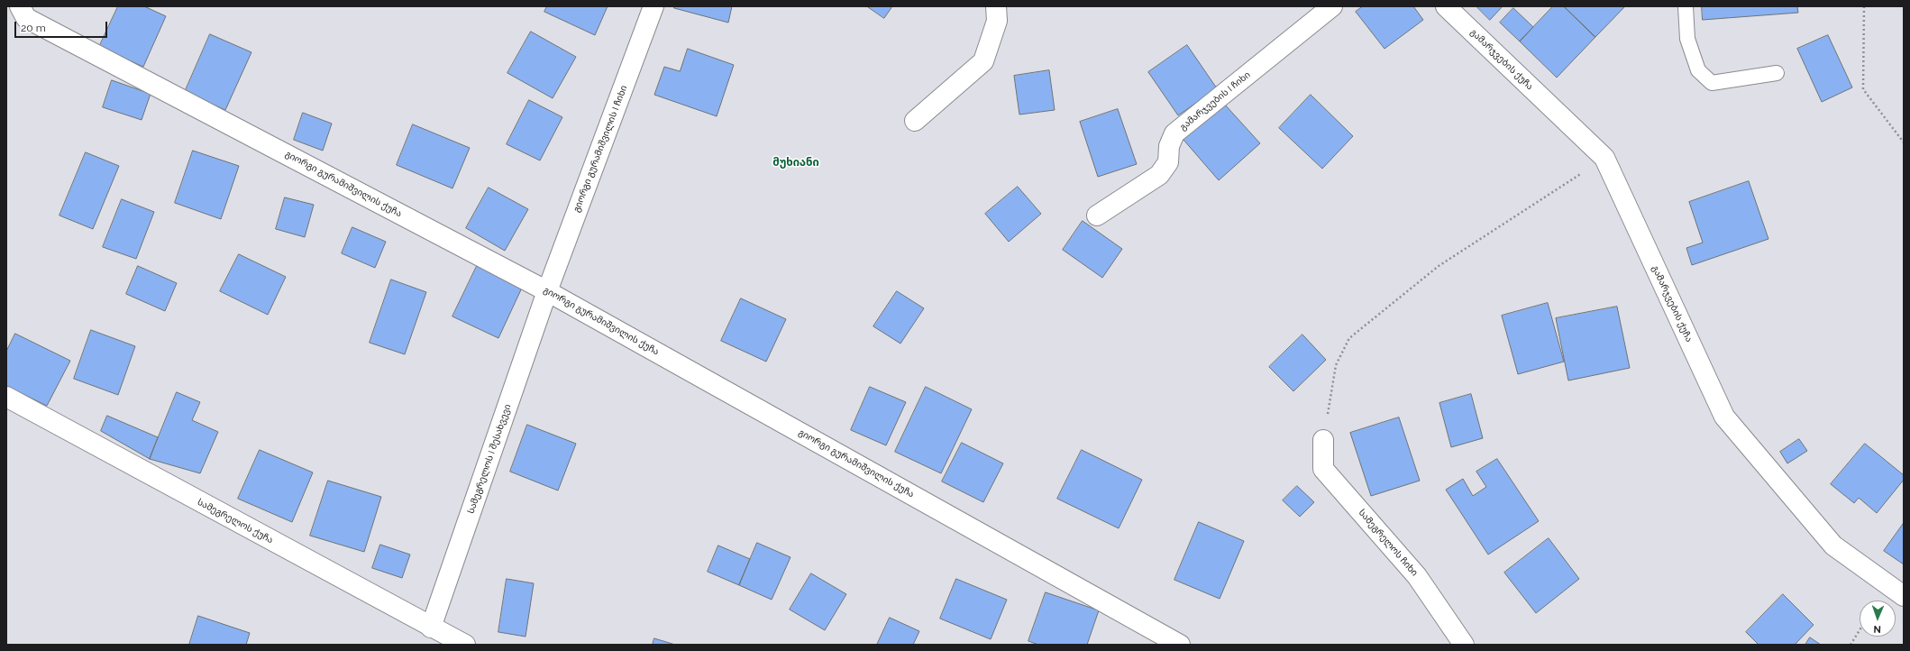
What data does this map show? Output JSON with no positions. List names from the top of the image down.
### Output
{
  "streets": {
    "street": [
      "გამარჯვების ქუჩა",
      "გამარჯვების I ჩიხი",
      "გიორგი გურამიშვილის I ჩიხი",
      "გიორგი გურამიშვილის ქუჩა",
      "სამეგრელოს I შესახვევი",
      "სამეგრელოს ქუჩა",
      "სამეგრელოს ჩიხი"
    ]
  },
  "crossings": [
    ["გიორგი გურამიშვილის I ჩიხი", "გიორგი გურამიშვილის ქუჩა"],
    ["გიორგი გურამიშვილის I ჩიხი", "სამეგრელოს I შესახვევი"],
    ["გიორგი გურამიშვილის ქუჩა", "სამეგრელოს I შესახვევი"],
    ["სამეგრელოს I შესახვევი", "სამეგრელოს ქუჩა"]
  ],
  "districts": ["მუხიანი"],
  "scale_bar": "20 m",
  "north": "bottom"
}
